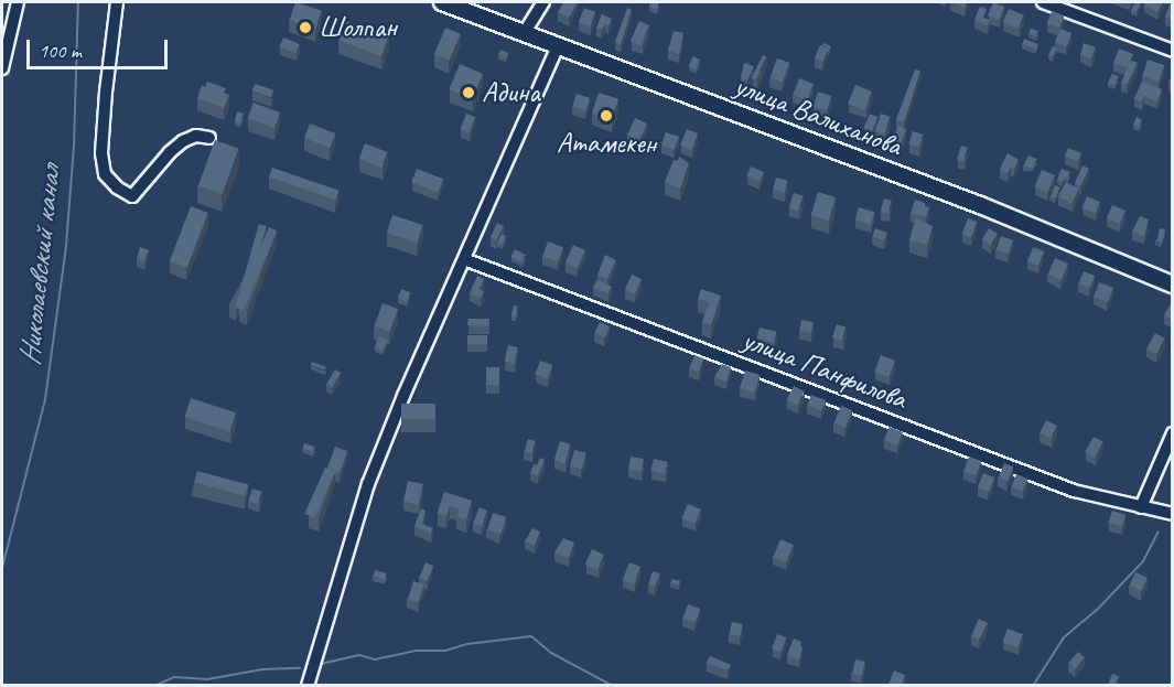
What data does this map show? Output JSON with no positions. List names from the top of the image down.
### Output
{
  "streets": {
    "main road": ["улица Валиханова"],
    "street": ["улица Панфилова"]
  },
  "water": ["Николаевский канал"],
  "places": ["Шолпан", "Адина", "Атамекен"],
  "scale_bar": "100 m"
}
